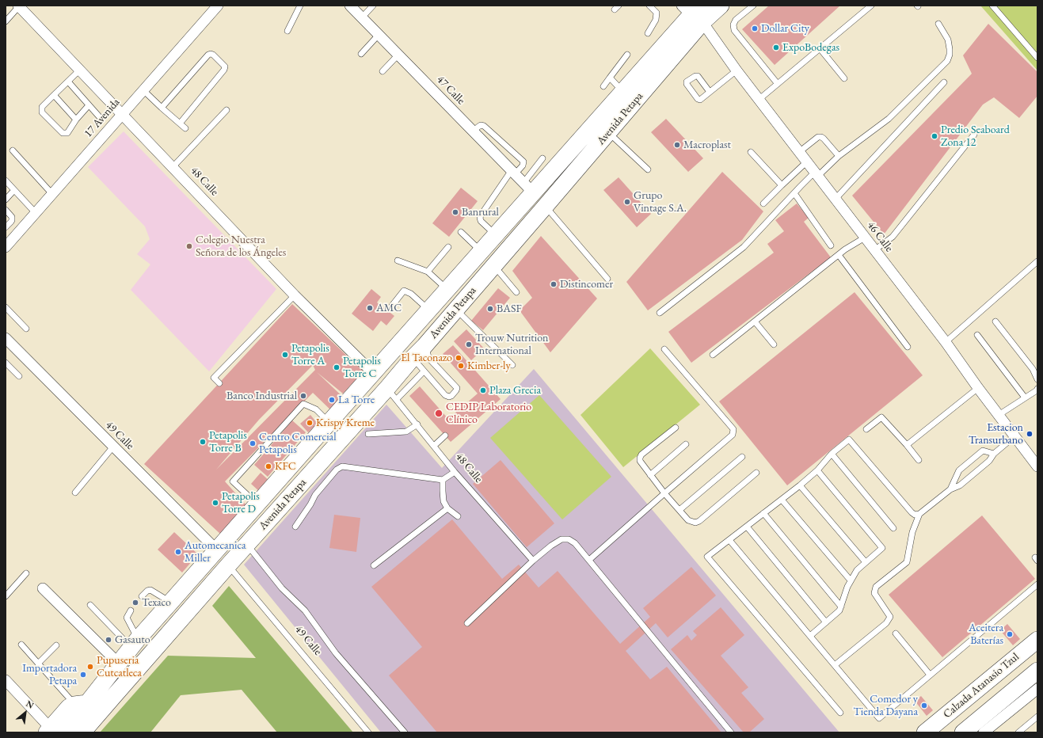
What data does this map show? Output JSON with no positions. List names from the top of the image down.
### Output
{
  "streets": {
    "main road": ["Avenida Petapa", "Calzada Atanasio Tzul"],
    "street": [
      "47 Calle",
      "17 Avenida",
      "48 Calle",
      "46 Calle",
      "49 Calle"
    ]
  },
  "crossings": [
    ["47 Calle", "Avenida Petapa"],
    ["17 Avenida", "48 Calle"],
    ["Avenida Petapa", "48 Calle"],
    ["Avenida Petapa", "46 Calle"],
    ["Avenida Petapa", "49 Calle"]
  ],
  "places": [
    "Dollar City",
    "ExpoBodegas",
    "Predio Seaboard Zona 12",
    "Macroplast",
    "Grupo Vintage S.A.",
    "Banrural",
    "Colegio Nuestra Señora de los Ángeles",
    "Distincomer",
    "AMC",
    "BASF",
    "Trouw Nutrition International",
    "Petapolis Torre A",
    "El Taconazo",
    "Kimber-ly",
    "Petapolis Torre C",
    "Plaza Grecia",
    "Banco Industrial",
    "La Torre",
    "CEDIP Laboratorio Clínico",
    "Krispy Kreme",
    "Estacion Transurbano",
    "Petapolis Torre B",
    "Centro Comercial Petapolis",
    "KFC",
    "Petapolis Torre D",
    "Automecanica Miller",
    "Texaco",
    "Aceitera Baterías",
    "Gasauto",
    "Pupuseria Cutcatleca",
    "Importadora Petapa",
    "Comedor y Tienda Dayana"
  ],
  "north": "top right"
}
